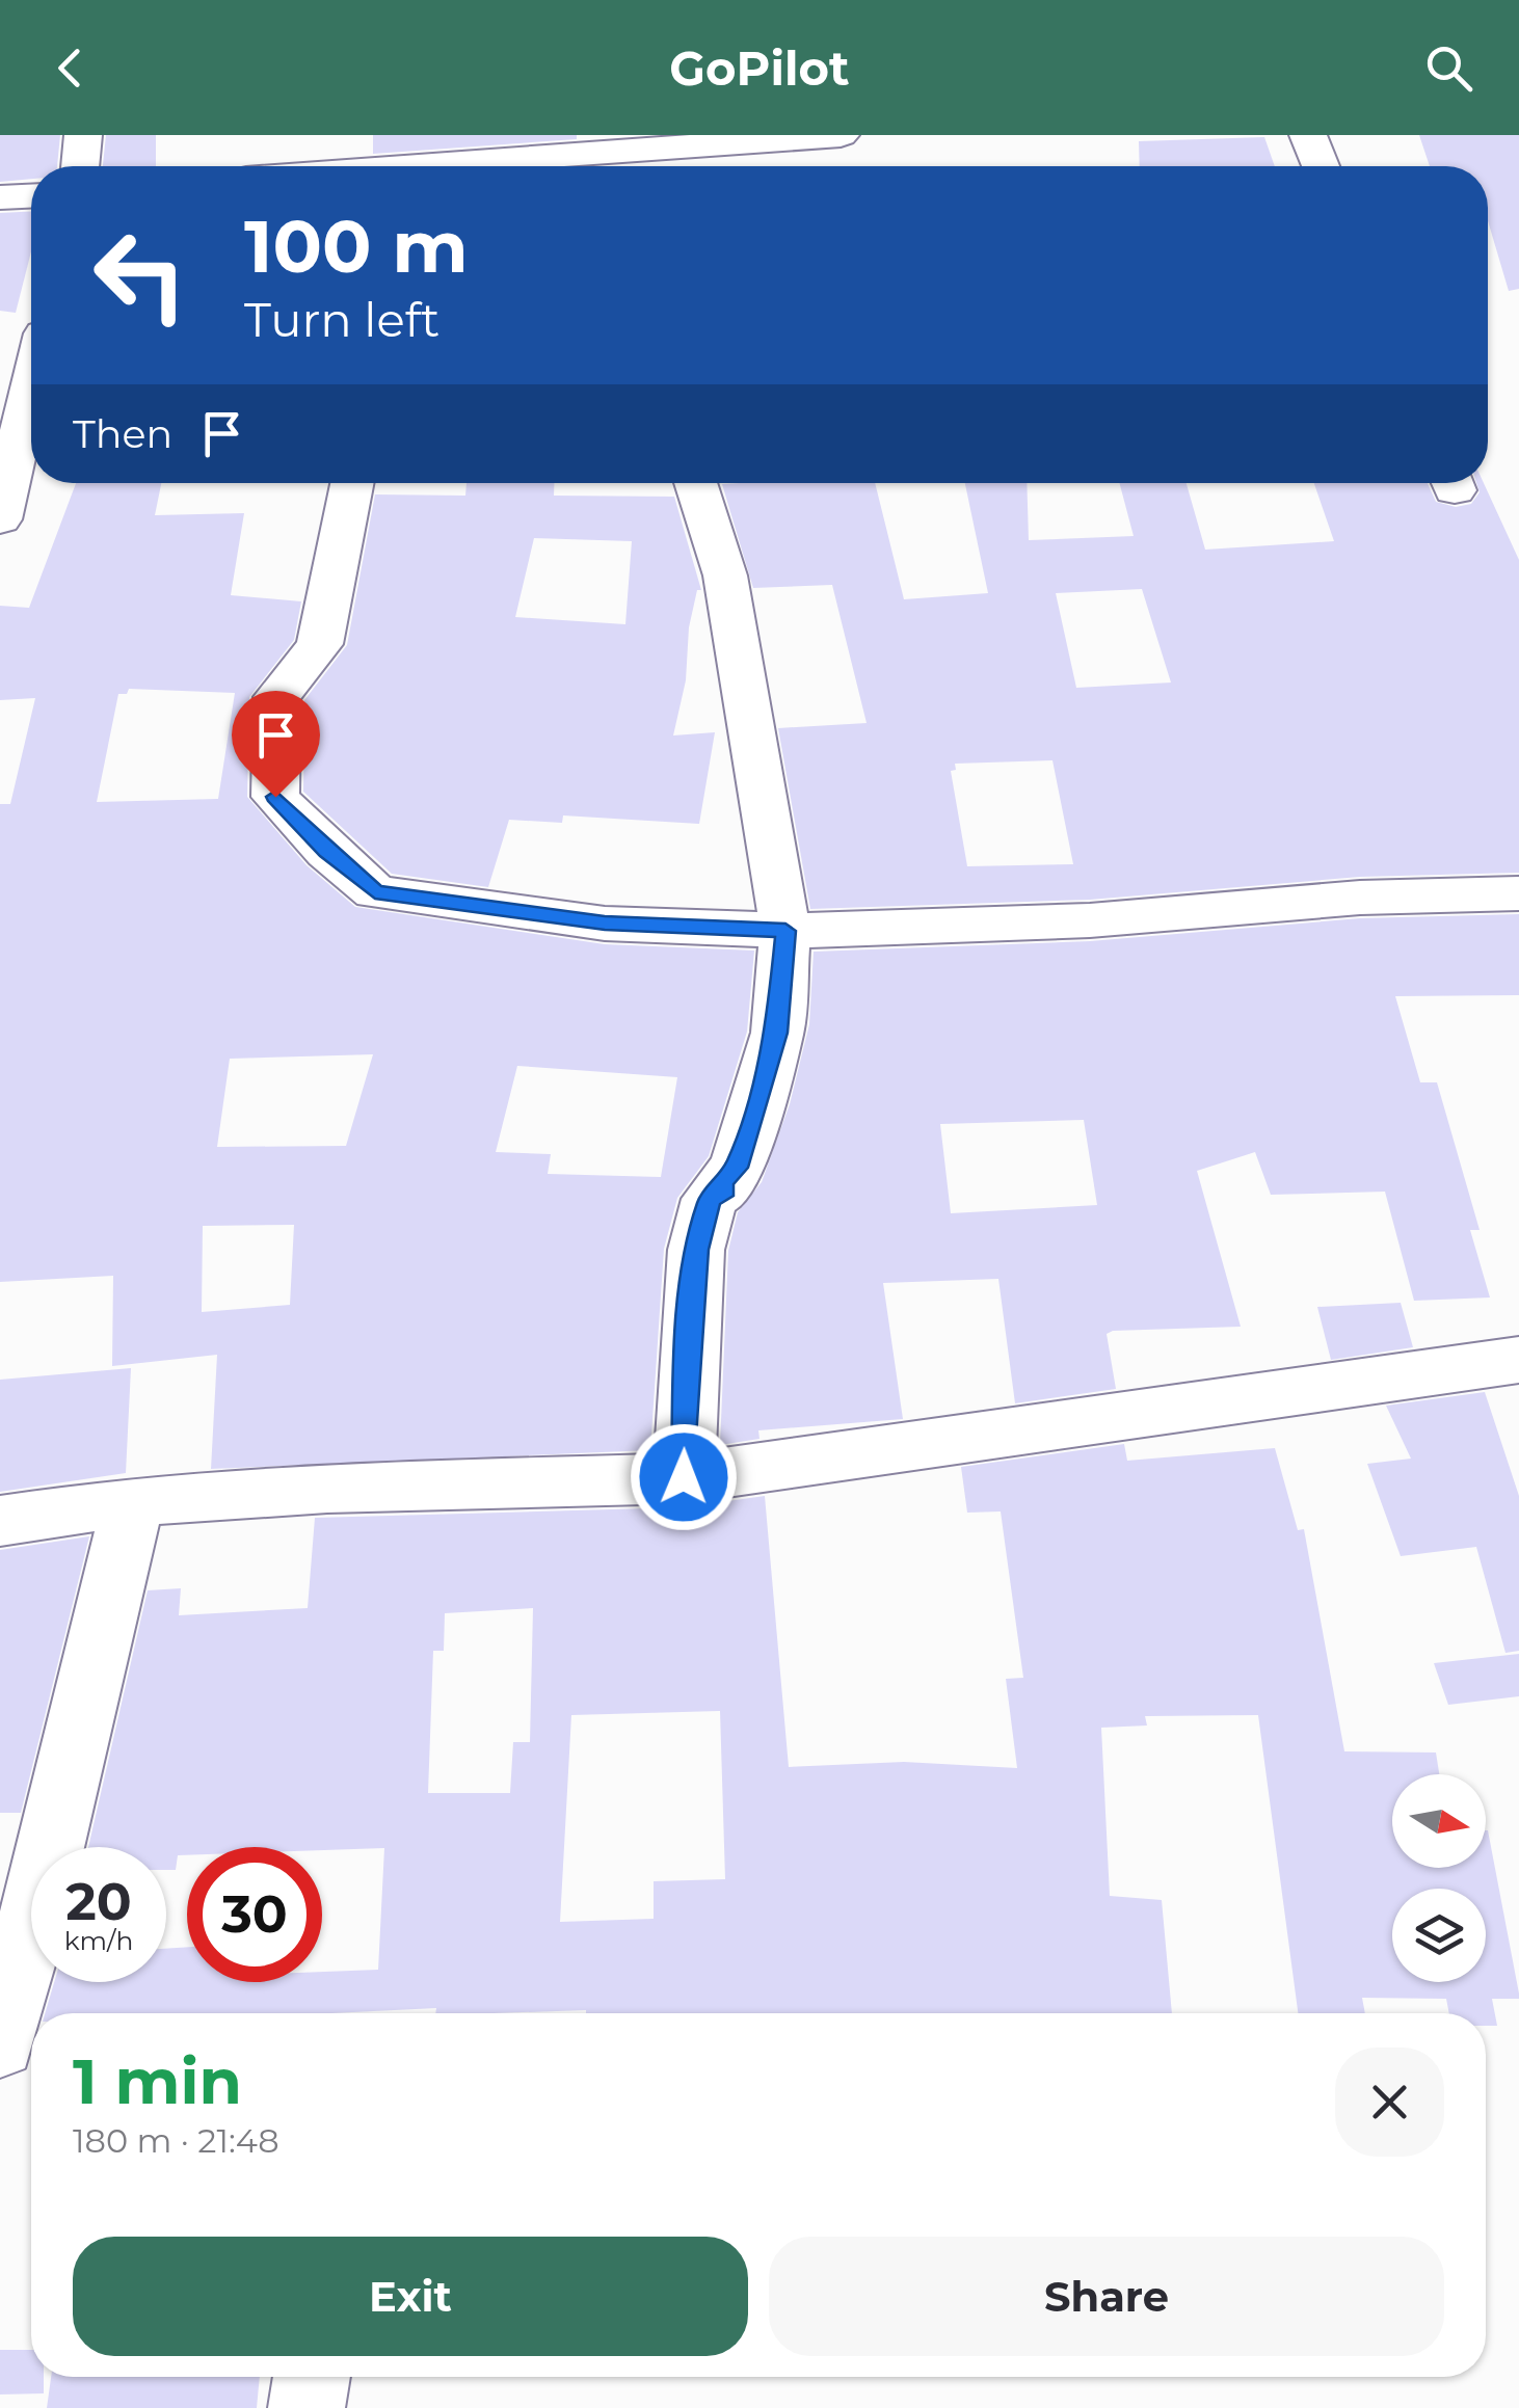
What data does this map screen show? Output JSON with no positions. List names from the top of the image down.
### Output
{
  "north": "right",
  "page": {
    "header": "GoPilot",
    "turn": ["100 m", "Turn left"],
    "then": "Then",
    "speed": "20 km/h",
    "limit": "30",
    "heading": ["1 min", "180 m · 21:48"],
    "buttons": ["Exit", "Share"]
  }
}
